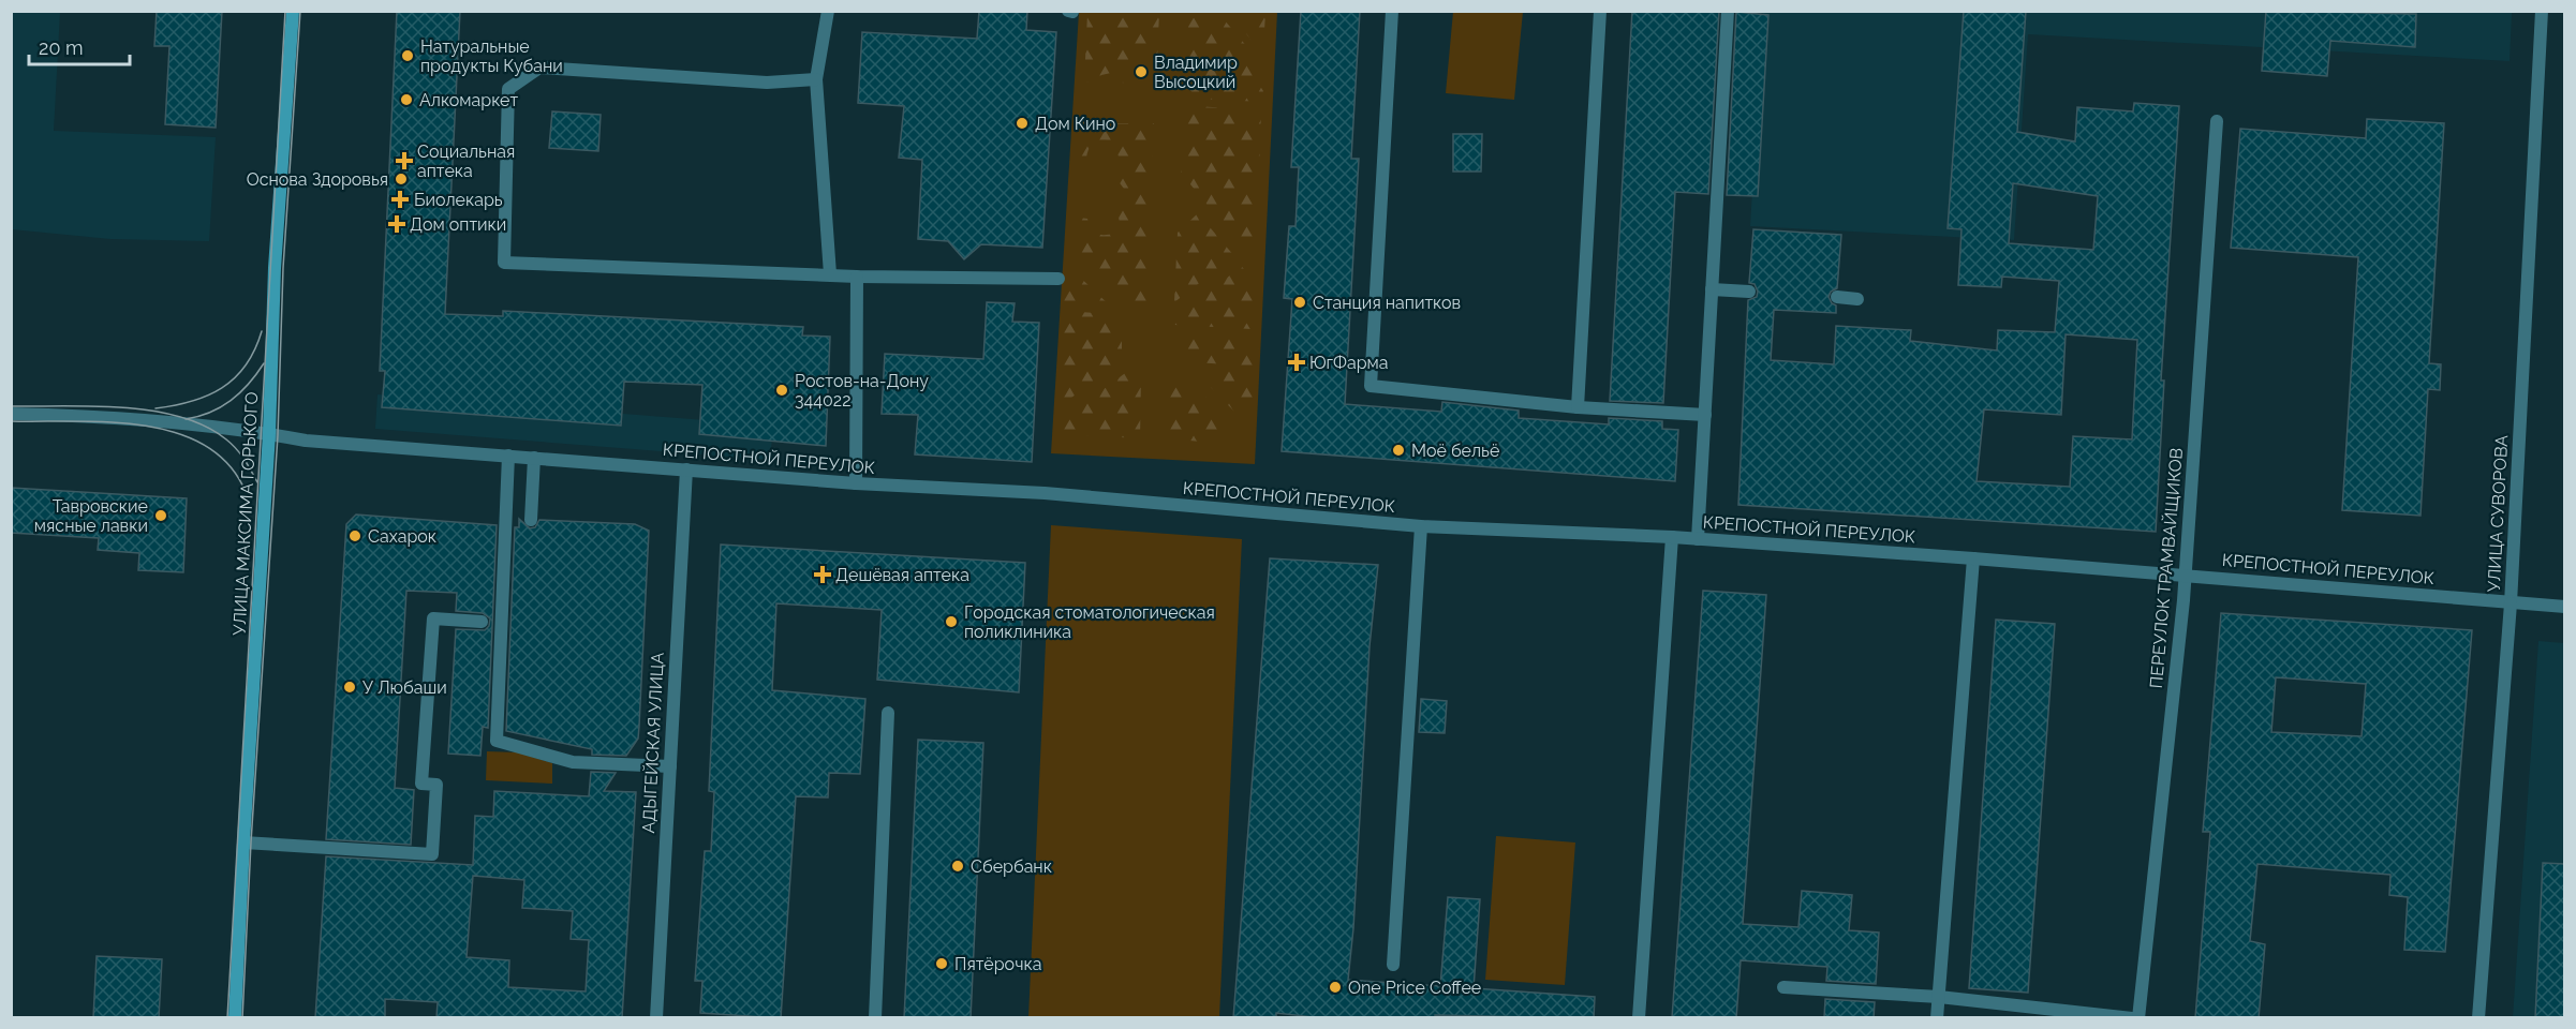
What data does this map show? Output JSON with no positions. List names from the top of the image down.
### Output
{
  "streets": {
    "main road": ["УЛИЦА МАКСИМА ГОРЬКОГО"],
    "street": [
      "КРЕПОСТНОЙ ПЕРЕУЛОК",
      "УЛИЦА СУВОРОВА",
      "ПЕРЕУЛОК ТРАМВАЙЩИКОВ",
      "АДЫГЕЙСКАЯ УЛИЦА"
    ]
  },
  "crossings": [
    ["КРЕПОСТНОЙ ПЕРЕУЛОК", "УЛИЦА МАКСИМА ГОРЬКОГО"],
    ["КРЕПОСТНОЙ ПЕРЕУЛОК", "УЛИЦА СУВОРОВА"],
    ["КРЕПОСТНОЙ ПЕРЕУЛОК", "ПЕРЕУЛОК ТРАМВАЙЩИКОВ"],
    ["КРЕПОСТНОЙ ПЕРЕУЛОК", "АДЫГЕЙСКАЯ УЛИЦА"]
  ],
  "places": {
    "other": [
      "Натуральные продукты Кубани",
      "Владимир Высоцкий",
      "Алкомаркет",
      "Дом Кино",
      "Основа Здоровья",
      "Станция напитков",
      "Ростов-на-Дону 344022",
      "Моё бельё",
      "Тавровские мясные лавки",
      "Сахарок",
      "Городская стоматологическая поликлиника",
      "У Любаши",
      "Сбербанк",
      "Пятёрочка",
      "One Price Coffee"
    ],
    "health": [
      "Социальная аптека",
      "Биолекарь",
      "Дом оптики",
      "ЮгФарма",
      "Дешёвая аптека"
    ]
  },
  "scale_bar": "20 m"
}
